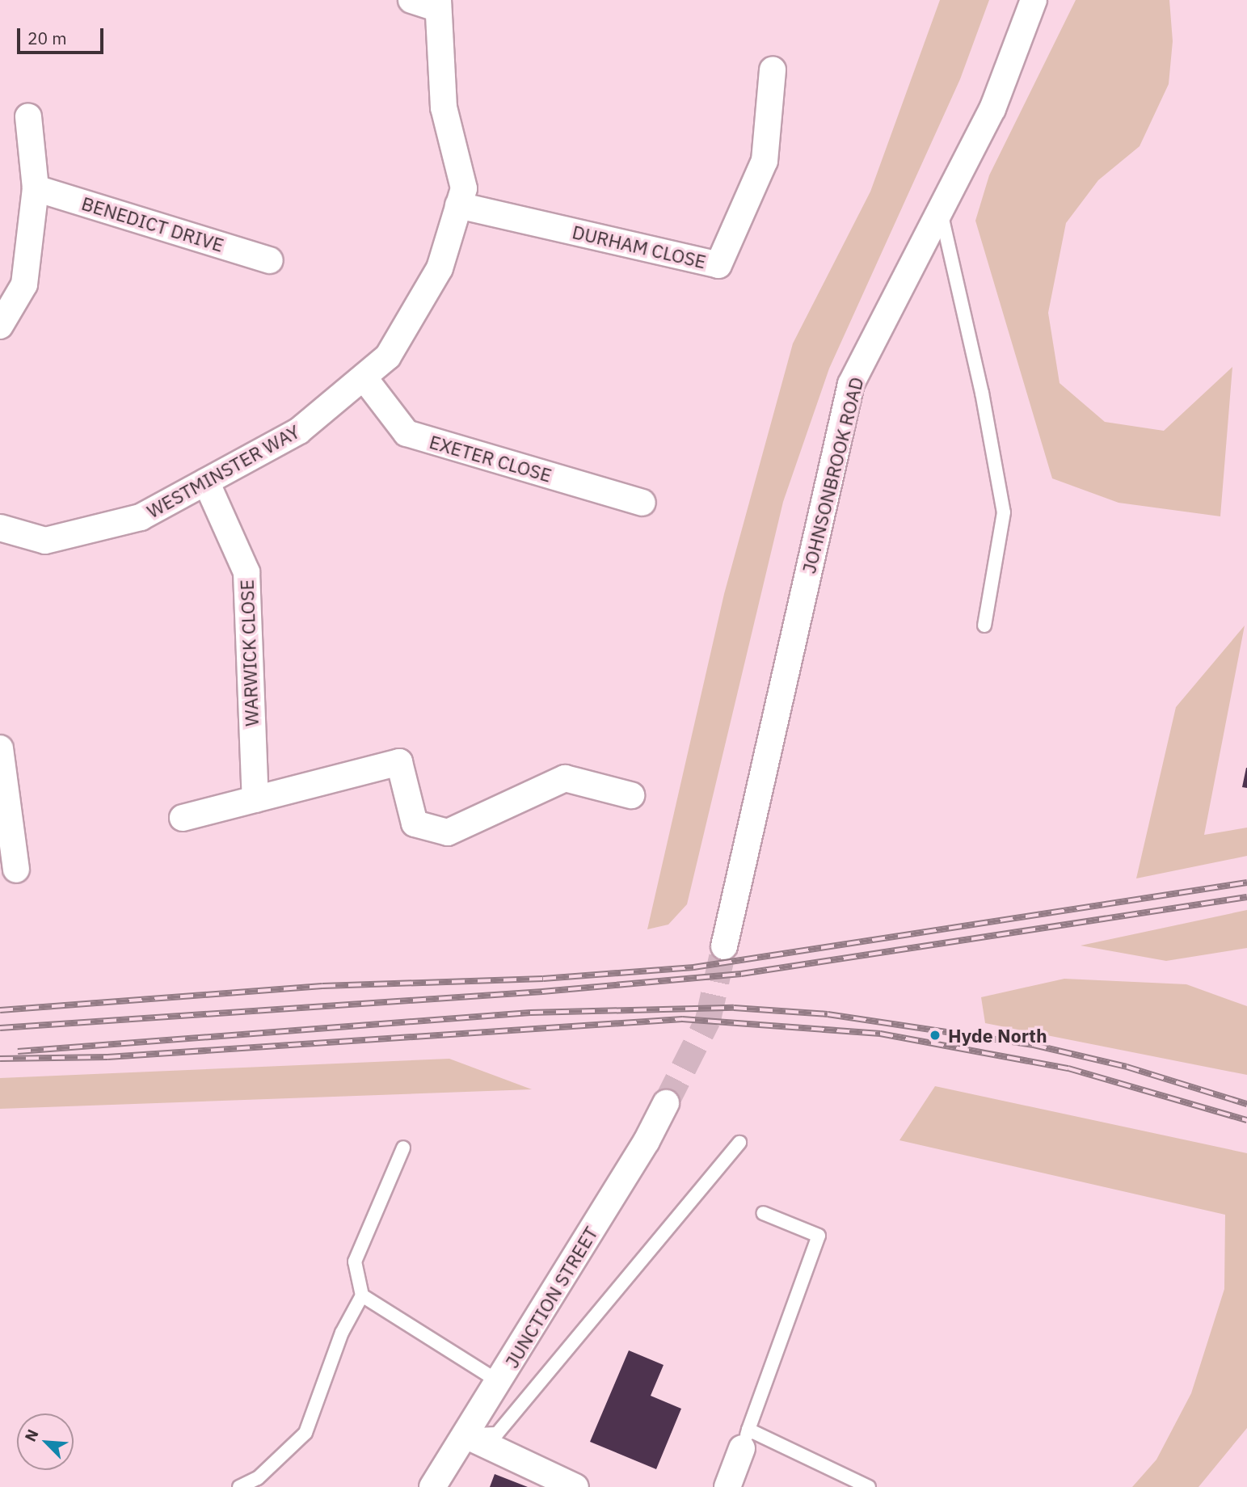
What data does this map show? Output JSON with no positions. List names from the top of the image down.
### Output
{
  "streets": {
    "street": [
      "BENEDICT DRIVE",
      "DURHAM CLOSE",
      "EXETER CLOSE",
      "WESTMINSTER WAY",
      "JOHNSONBROOK ROAD",
      "WARWICK CLOSE",
      "JUNCTION STREET"
    ]
  },
  "crossings": [
    ["DURHAM CLOSE", "WESTMINSTER WAY"],
    ["EXETER CLOSE", "WESTMINSTER WAY"],
    ["WESTMINSTER WAY", "WARWICK CLOSE"]
  ],
  "places": ["Hyde North"],
  "scale_bar": "20 m",
  "north": "top left"
}
